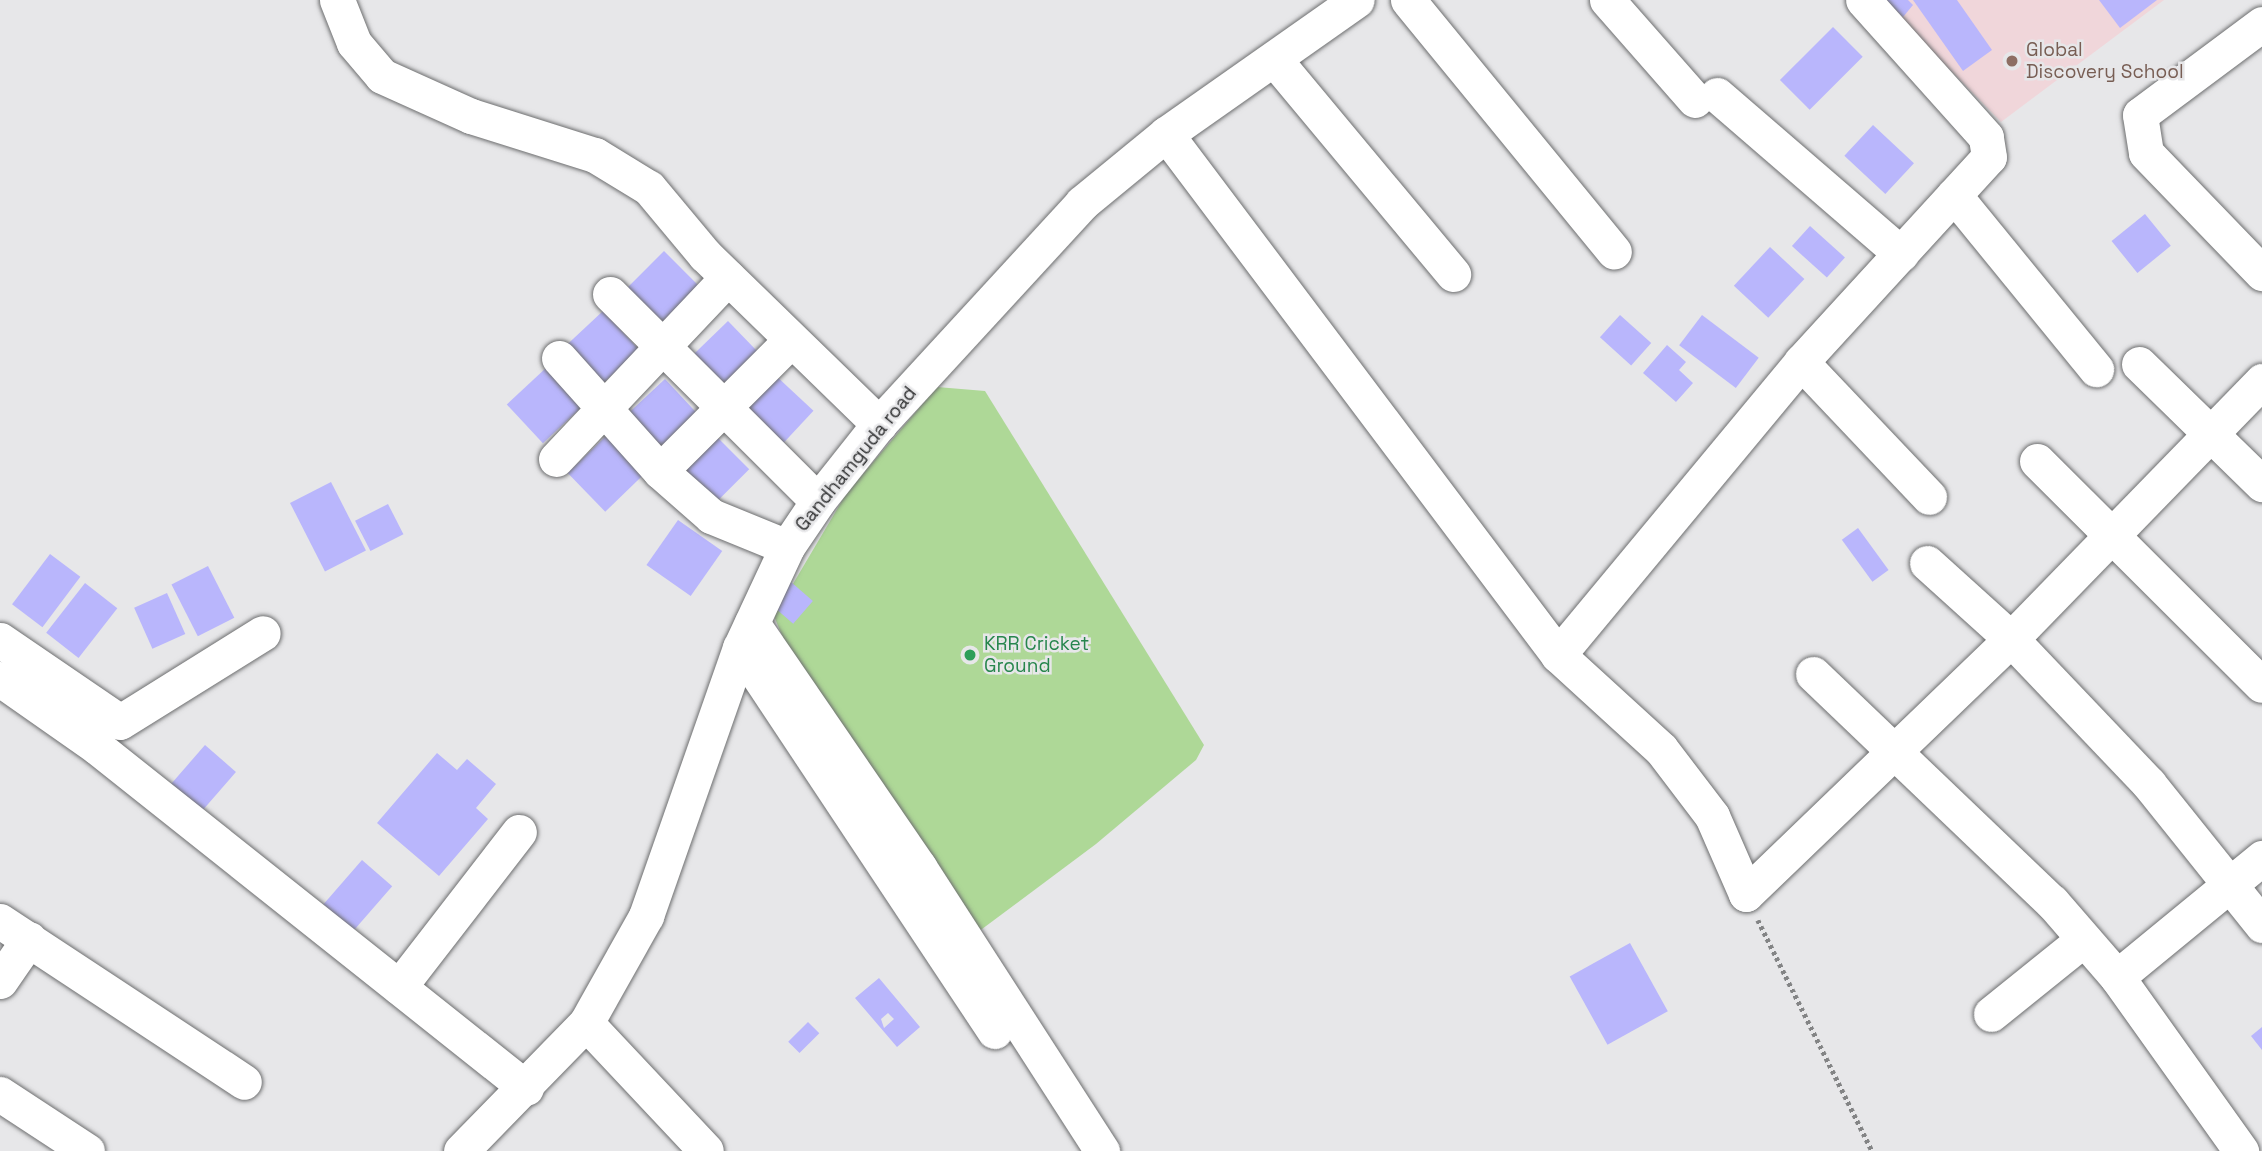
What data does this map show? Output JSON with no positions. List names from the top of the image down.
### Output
{
  "streets": {
    "street": ["Gandhamguda road"]
  },
  "places": ["Global Discovery School", "KRR Cricket Ground"]
}
